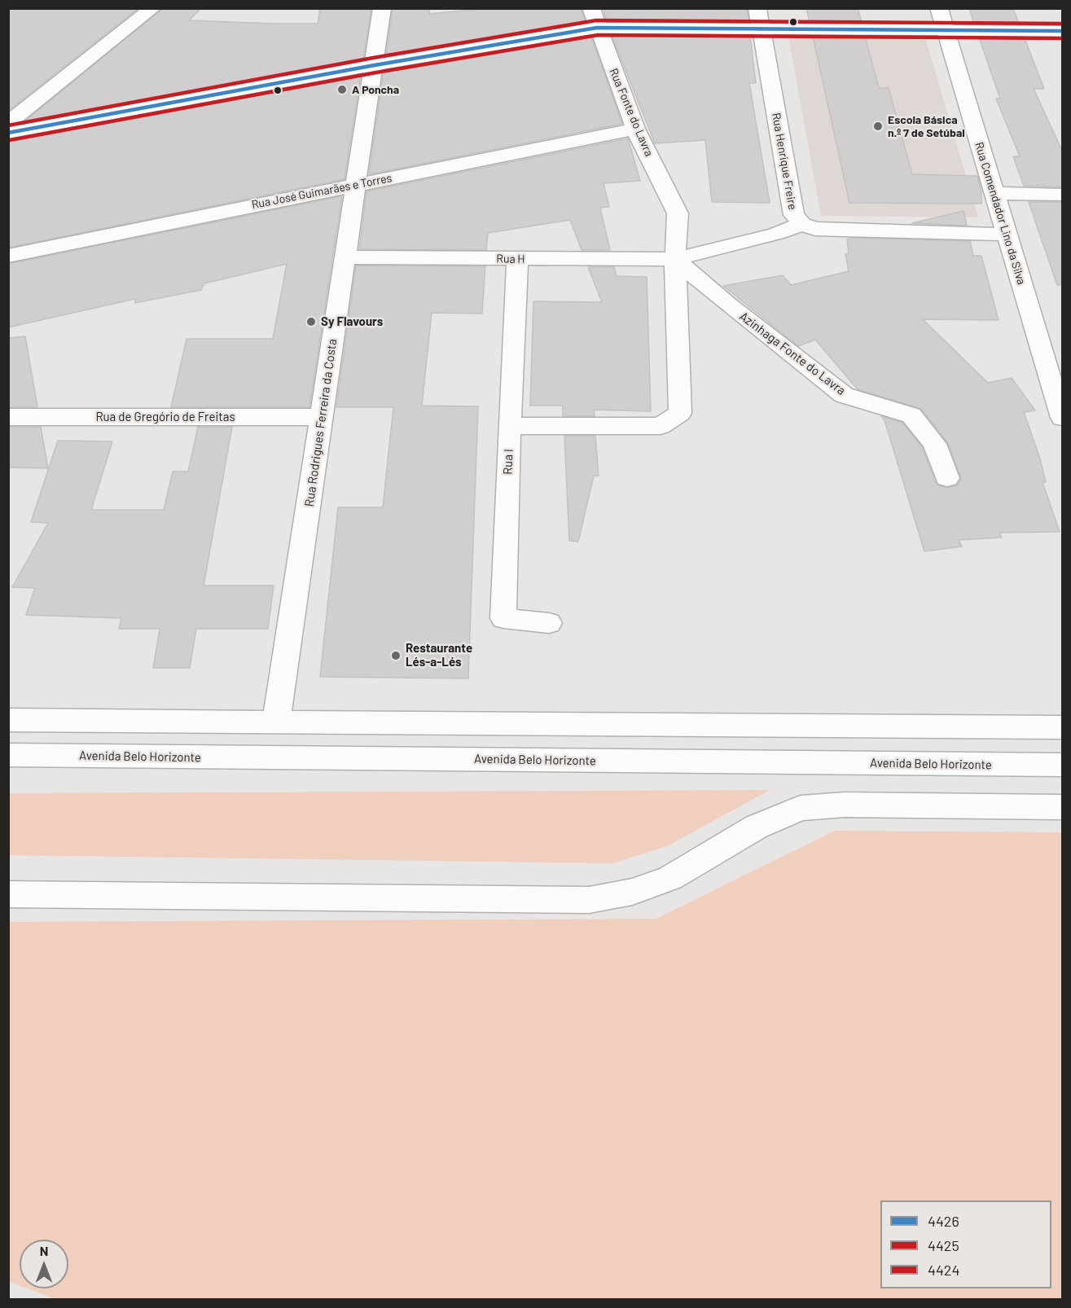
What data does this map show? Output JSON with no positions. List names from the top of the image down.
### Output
{
  "streets": {
    "street": [
      "Rua Fonte do Lavra",
      "Rua Henrique Freire",
      "Rua José Guimarães e Torres",
      "Rua Comendador Lino da Silva",
      "Rua H",
      "Azinhaga Fonte do Lavra",
      "Rua de Gregório de Freitas",
      "Rua Rodrigues Ferreira da Costa",
      "Rua I",
      "Avenida Belo Horizonte"
    ]
  },
  "crossings": [
    ["Rua Fonte do Lavra", "Rua José Guimarães e Torres"],
    ["Rua Fonte do Lavra", "Rua H"],
    ["Rua Fonte do Lavra", "Azinhaga Fonte do Lavra"],
    ["Rua Henrique Freire", "Rua Comendador Lino da Silva"],
    ["Rua Henrique Freire", "Rua H"],
    ["Rua José Guimarães e Torres", "Rua Rodrigues Ferreira da Costa"],
    ["Rua H", "Azinhaga Fonte do Lavra"],
    ["Rua H", "Rua Rodrigues Ferreira da Costa"],
    ["Rua H", "Rua I"],
    ["Rua de Gregório de Freitas", "Rua Rodrigues Ferreira da Costa"]
  ],
  "places": [
    "A Poncha",
    "Escola Básica n.º 7 de Setúbal",
    "Sy Flavours",
    "Restaurante Lés-a-Lés"
  ],
  "lines": ["transit line 4424", "transit line 4426", "transit line 4425"],
  "legend": ["4426", "4425", "4424"],
  "north": "top"
}
